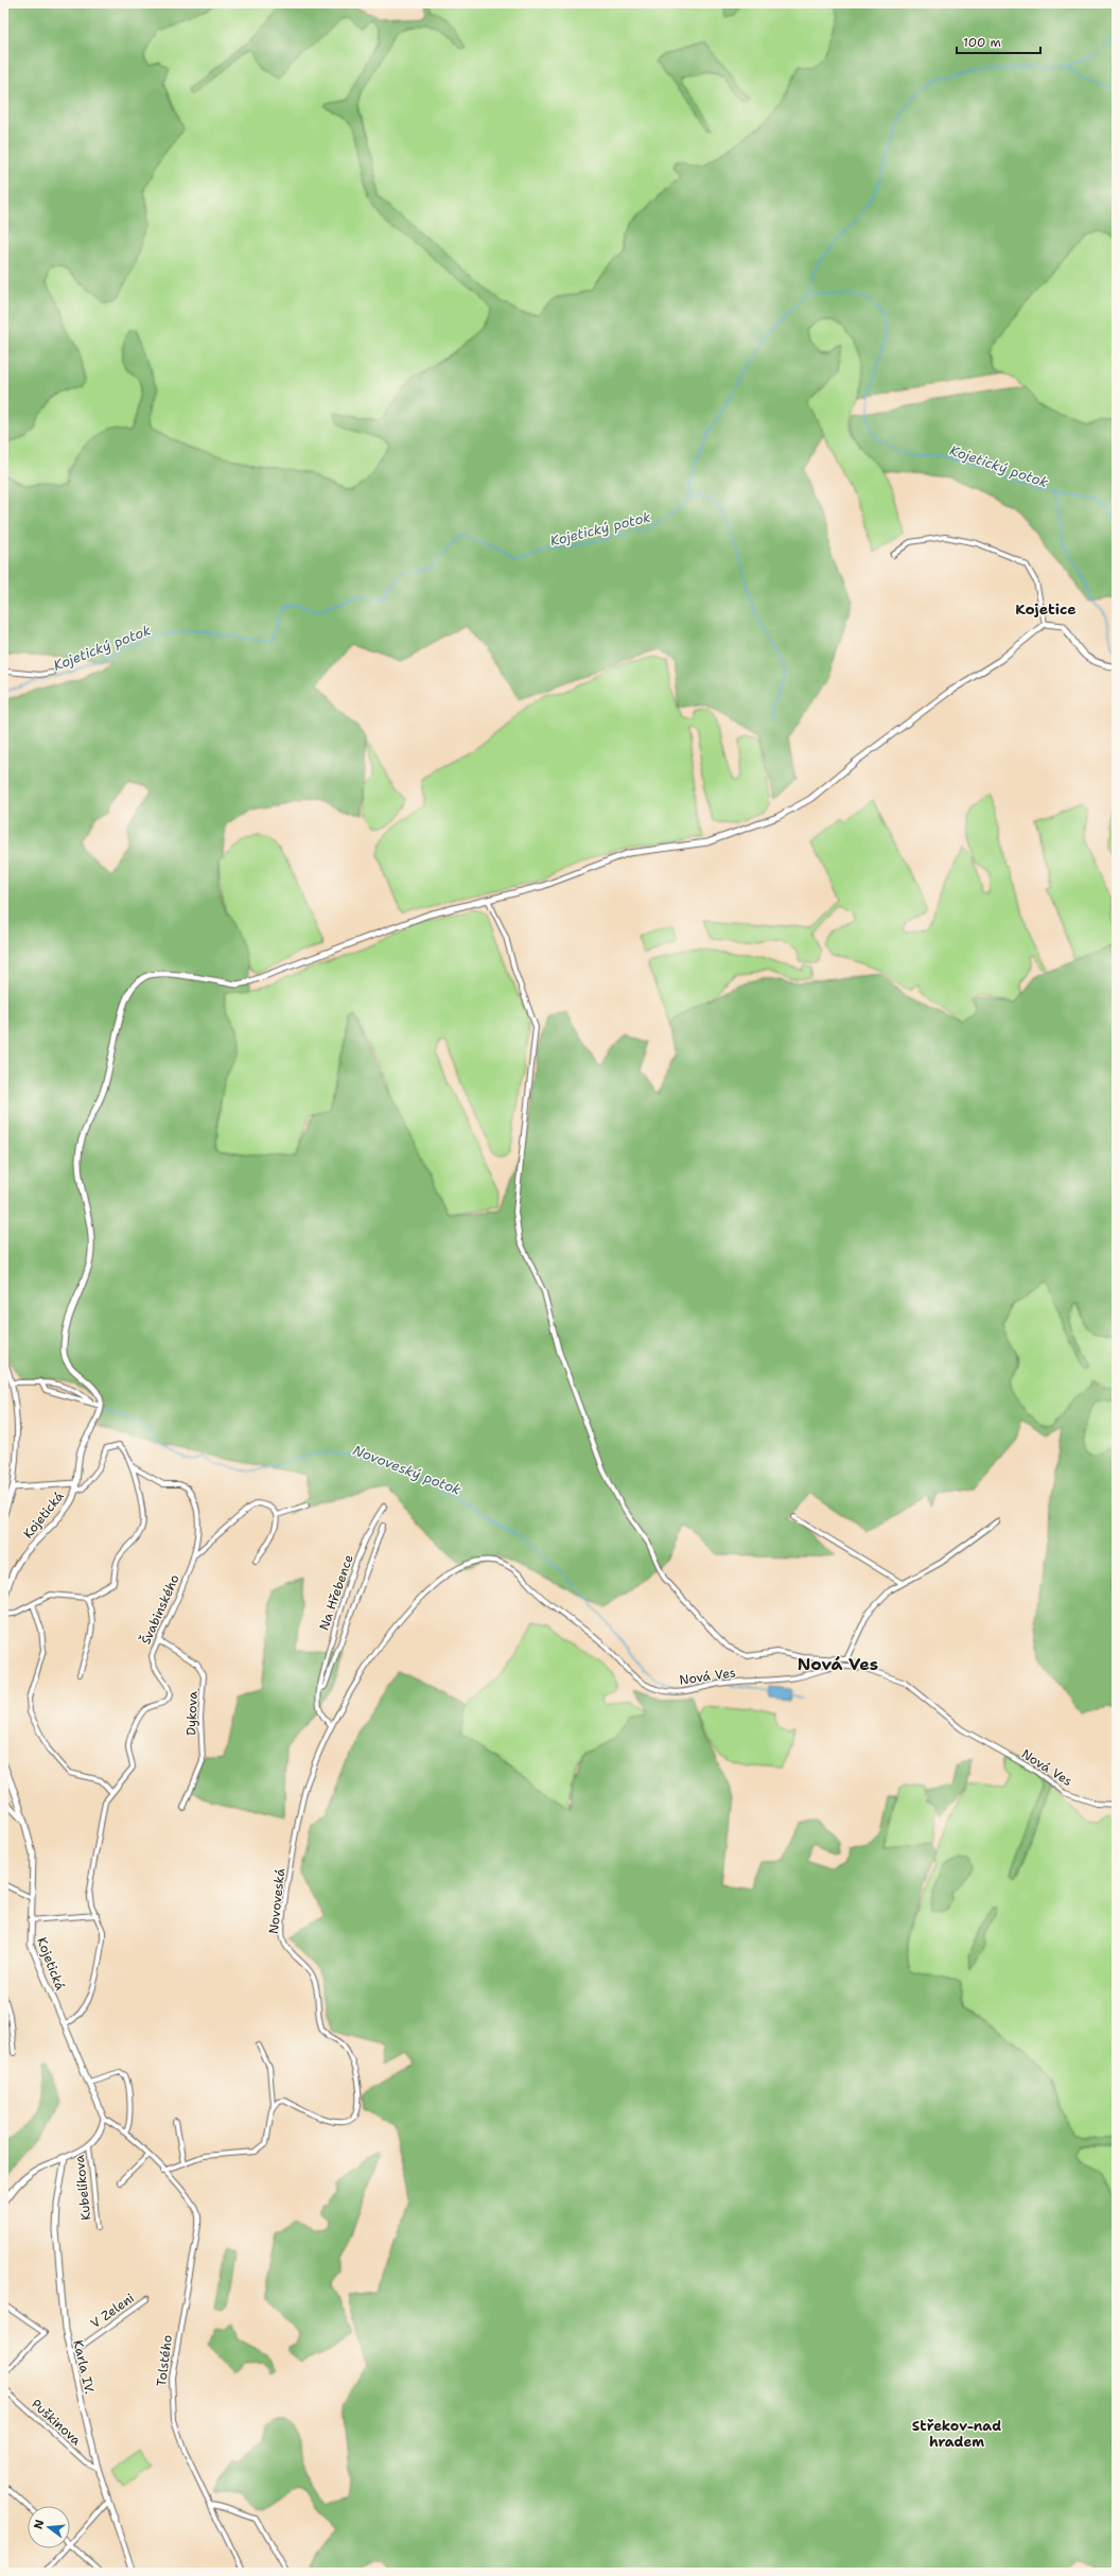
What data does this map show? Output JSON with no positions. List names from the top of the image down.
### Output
{
  "streets": {
    "street": [
      "Kojetická",
      "Na Hřebence",
      "Švabinského",
      "Nová Ves",
      "Dykova",
      "Novoveská",
      "Kubelíkova",
      "V Zeleni",
      "Tolstého",
      "Karla IV.",
      "Puškinova"
    ]
  },
  "crossings": [
    ["Kojetická", "Švabinského"],
    ["Kojetická", "Tolstého"],
    ["Na Hřebence", "Novoveská"],
    ["Švabinského", "Dykova"],
    ["Nová Ves", "Novoveská"],
    ["V Zeleni", "Karla IV."],
    ["Karla IV.", "Puškinova"]
  ],
  "districts": ["Kojetice", "Nová Ves", "Střekov-nad hradem"],
  "water": ["Kojetický potok", "Novoveský potok"],
  "scale_bar": "100 m",
  "north": "left"
}
